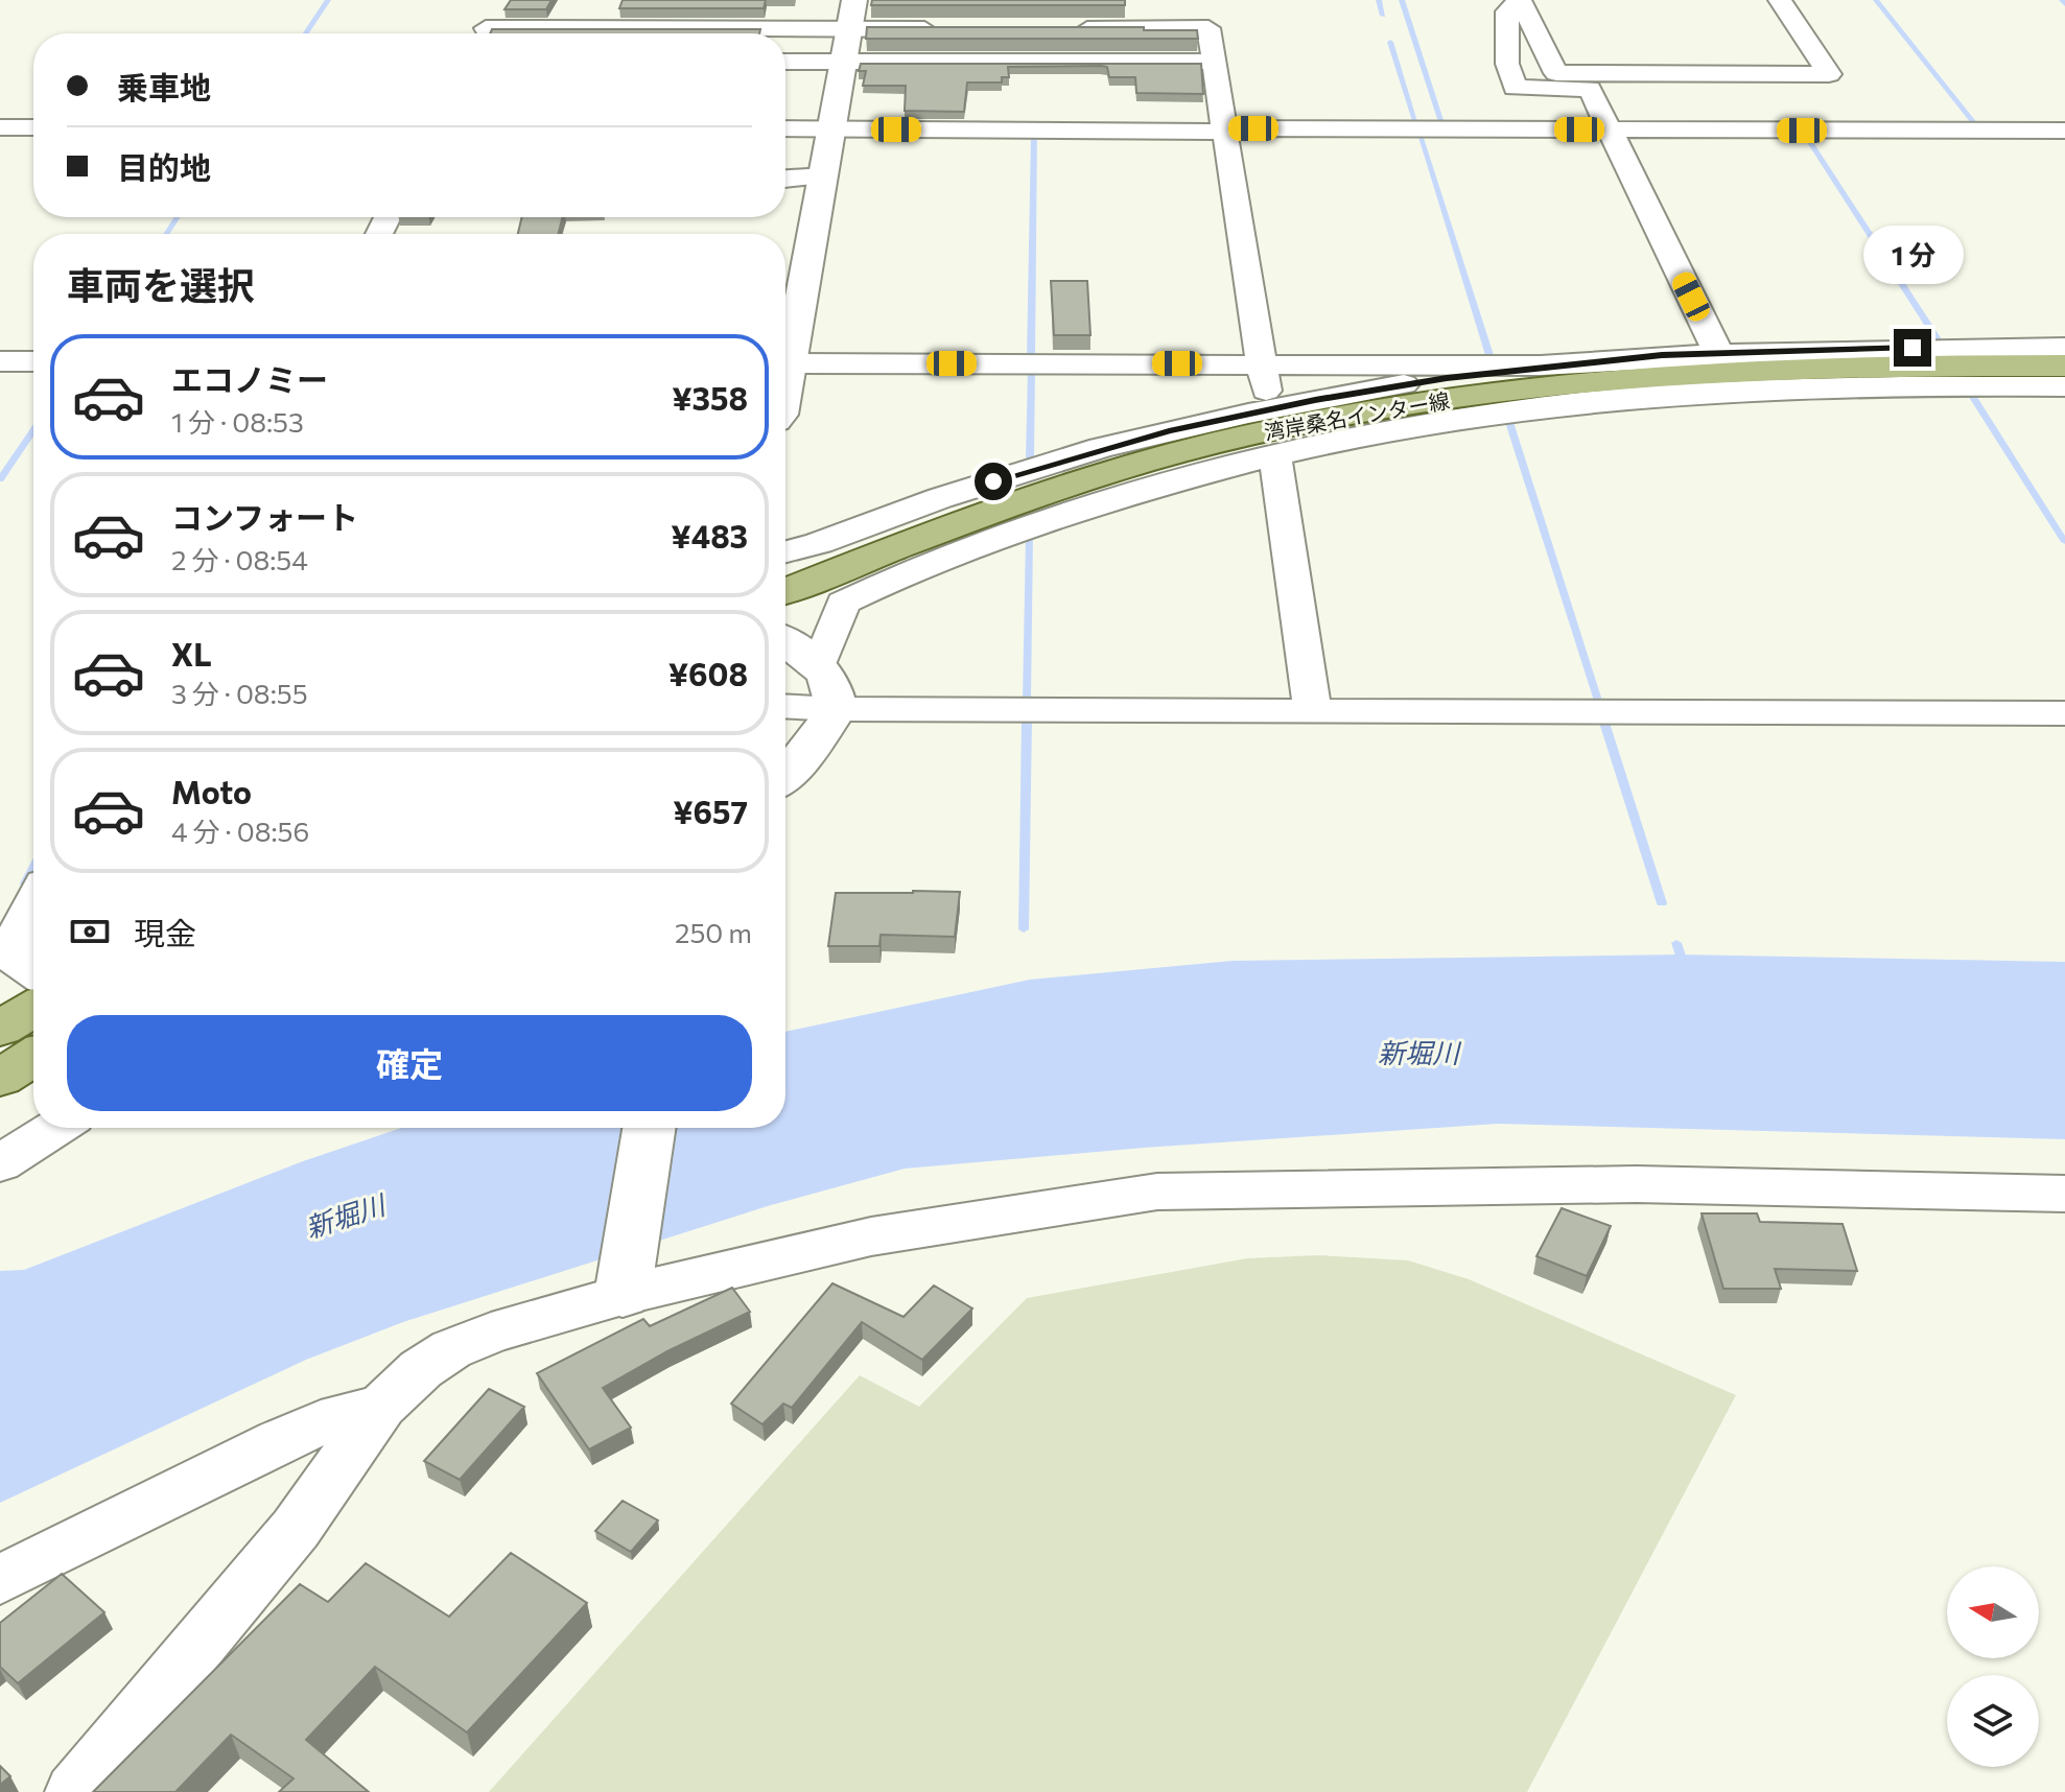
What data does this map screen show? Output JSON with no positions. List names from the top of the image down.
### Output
{
  "streets": {
    "main road": ["湾岸桑名インター線"]
  },
  "water": ["新堀川"],
  "north": "left",
  "page": {
    "banner": ["乗車地", "目的地"],
    "bubble": "1 分",
    "heading": "車両を選択",
    "list": [
      {
        "name": "エコノミー",
        "note": "1 分 · 08:53",
        "value": "¥358"
      },
      {
        "name": "コンフォート",
        "note": "2 分 · 08:54",
        "value": "¥483"
      },
      {
        "name": "XL",
        "note": "3 分 · 08:55",
        "value": "¥608"
      },
      {
        "name": "Moto",
        "note": "4 分 · 08:56",
        "value": "¥657"
      }
    ],
    "pay": ["現金", "250 m"],
    "buttons": "確定"
  }
}
